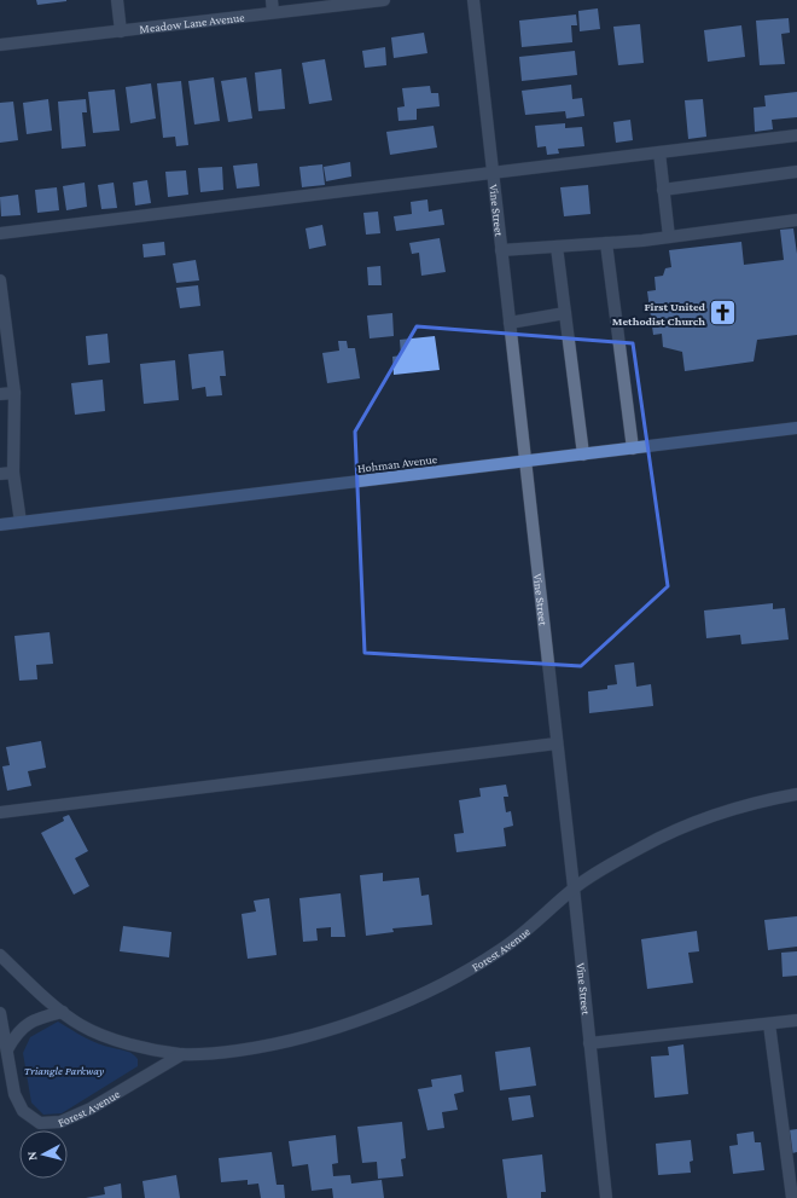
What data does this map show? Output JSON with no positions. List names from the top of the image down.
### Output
{
  "streets": {
    "main road": ["Hohman Avenue"],
    "street": ["Meadow Lane Avenue", "Vine Street", "Forest Avenue"]
  },
  "crossings": [
    ["Vine Street", "Hohman Avenue"],
    ["Vine Street", "Forest Avenue"]
  ],
  "parks": ["Triangle Parkway"],
  "places": {
    "church": ["First United Methodist Church"]
  },
  "north": "left"
}
